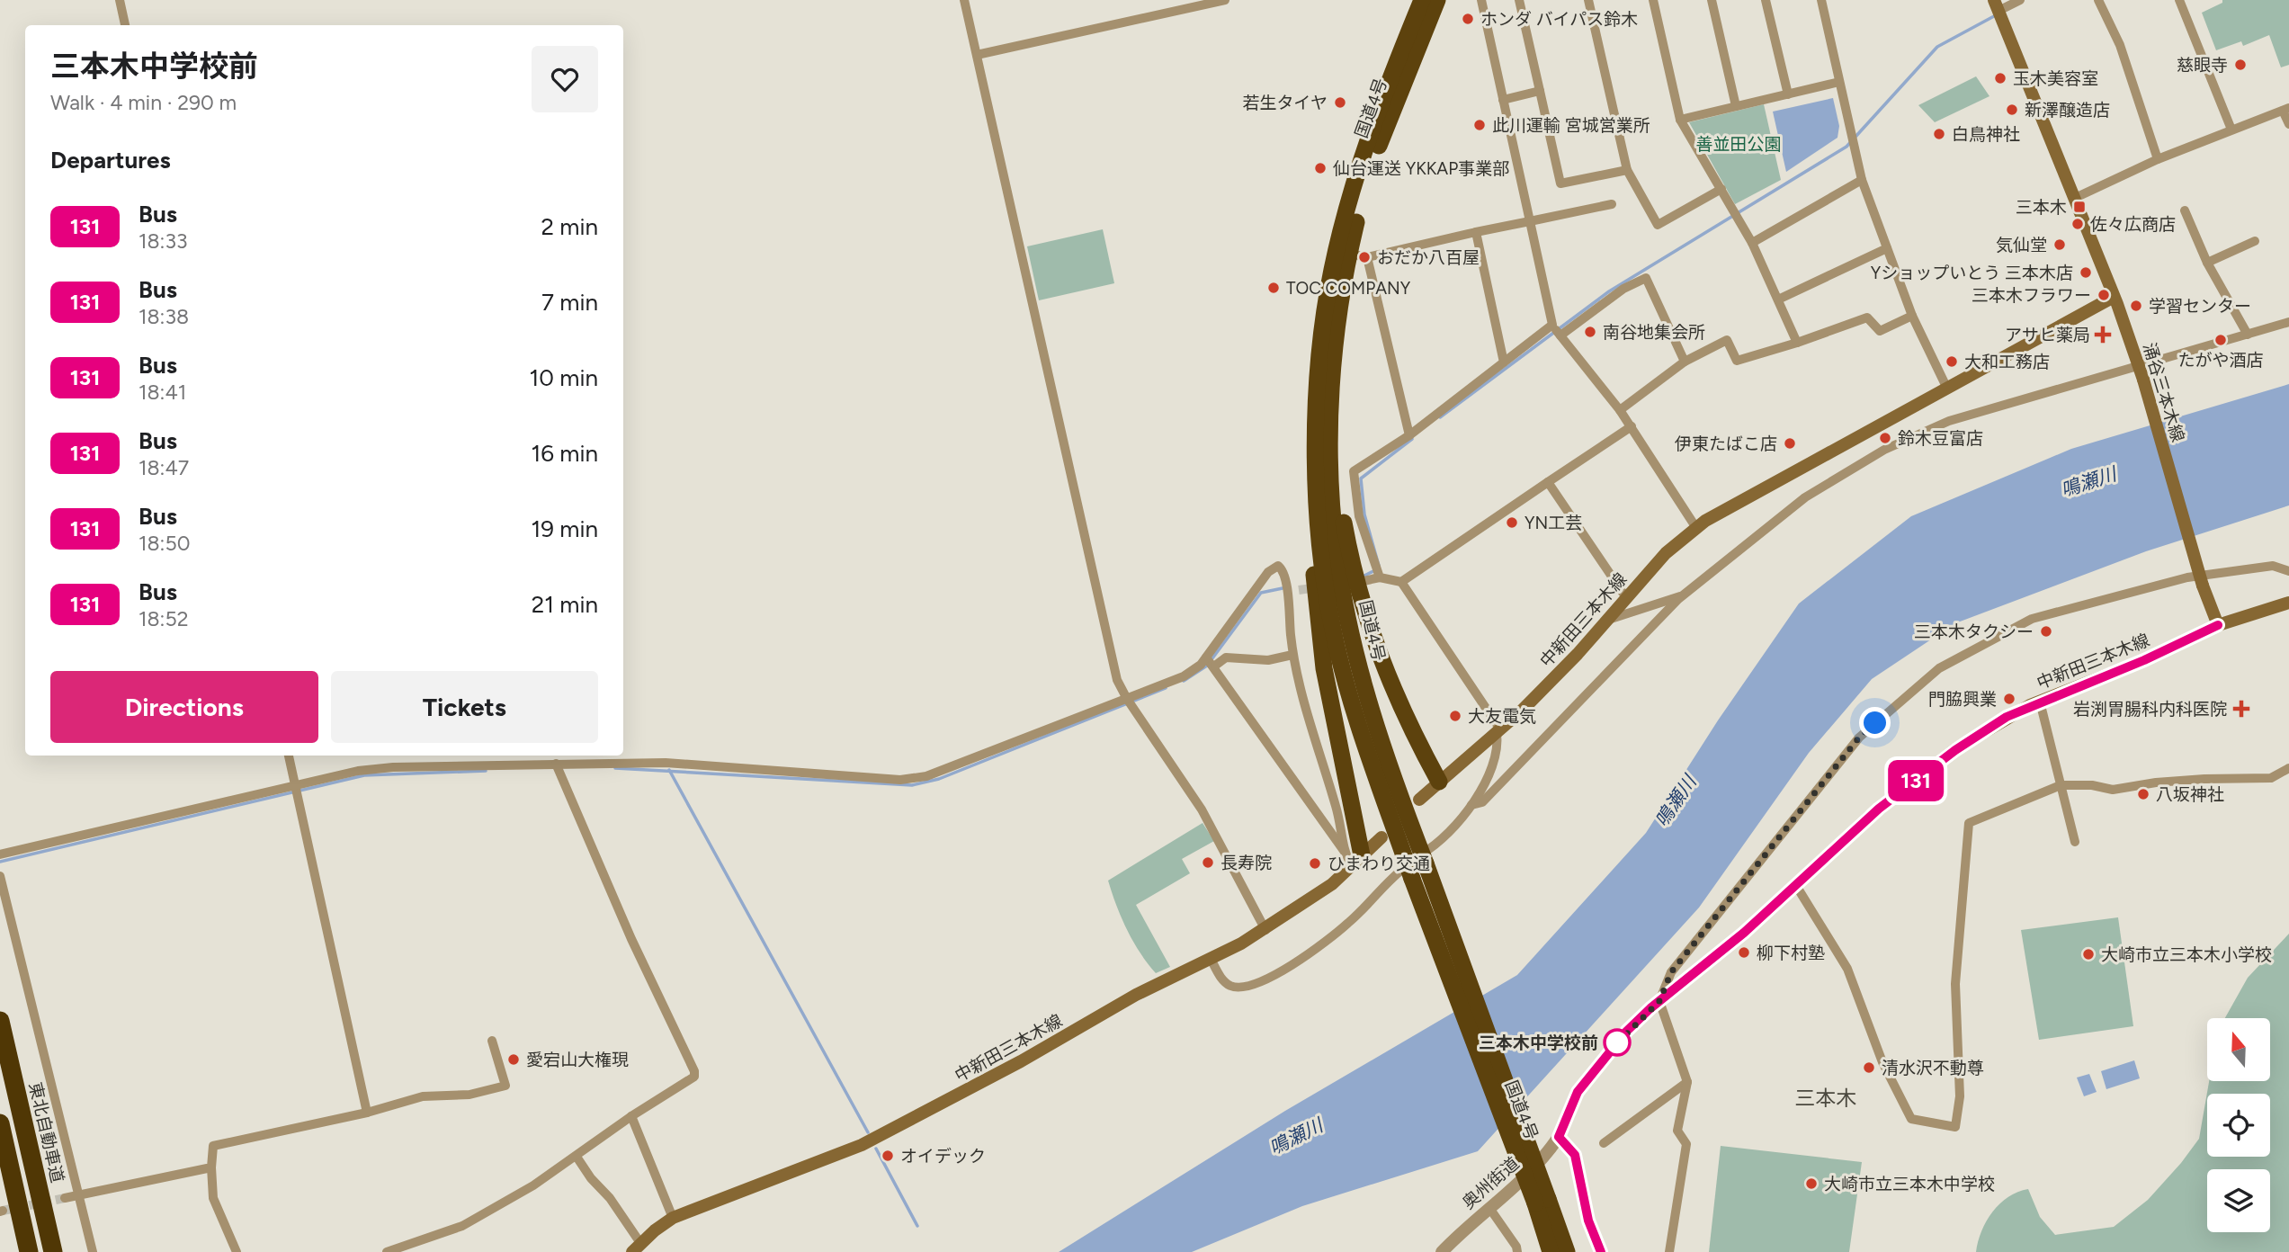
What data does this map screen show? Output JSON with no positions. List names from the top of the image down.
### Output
{
  "streets": {
    "highway": ["国道4号", "東北自動車道"],
    "main road": ["涌谷三本木線", "中新田三本木線"],
    "street": ["奥州街道"]
  },
  "crossings": [
    ["涌谷三本木線", "中新田三本木線"],
    ["中新田三本木線", "奥州街道"]
  ],
  "districts": ["三本木"],
  "water": ["鳴瀬川"],
  "parks": ["善並田公園"],
  "places": {
    "other": [
      "ホンダ バイパス鈴木",
      "慈眼寺",
      "玉木美容室",
      "若生タイヤ",
      "新澤醸造店",
      "此川運輸 宮城営業所",
      "白鳥神社",
      "仙台運送 YKKAP事業部",
      "佐々広商店",
      "気仙堂",
      "おだか八百屋",
      "Yショップいとう 三本木店",
      "TOC COMPANY",
      "三本木フラワー",
      "学習センター",
      "南谷地集会所",
      "たがや酒店",
      "大和工務店",
      "鈴木豆富店",
      "伊東たばこ店",
      "YN工芸",
      "三本木タクシー",
      "門脇興業",
      "大友電気",
      "八坂神社",
      "長寿院",
      "ひまわり交通",
      "柳下村塾",
      "大崎市立三本木小学校",
      "三本木中学校前",
      "愛宕山大権現",
      "清水沢不動尊",
      "オイデック",
      "大崎市立三本木中学校"
    ],
    "transit": ["三本木"],
    "health": ["アサヒ薬局", "岩渕胃腸科内科医院"]
  },
  "lines": ["bus line 131"],
  "north": "top",
  "page": {
    "on_map": "131",
    "heading": [
      ["三本木中学校前", "Walk · 4 min · 290 m"],
      "Departures"
    ],
    "list": [
      {
        "mark": "131",
        "name": "Bus",
        "note": "18:33",
        "value": "2 min"
      },
      {
        "mark": "131",
        "name": "Bus",
        "note": "18:38",
        "value": "7 min"
      },
      {
        "mark": "131",
        "name": "Bus",
        "note": "18:41",
        "value": "10 min"
      },
      {
        "mark": "131",
        "name": "Bus",
        "note": "18:47",
        "value": "16 min"
      },
      {
        "mark": "131",
        "name": "Bus",
        "note": "18:50",
        "value": "19 min"
      },
      {
        "mark": "131",
        "name": "Bus",
        "note": "18:52",
        "value": "21 min"
      }
    ],
    "buttons": ["Directions", "Tickets"]
  }
}
